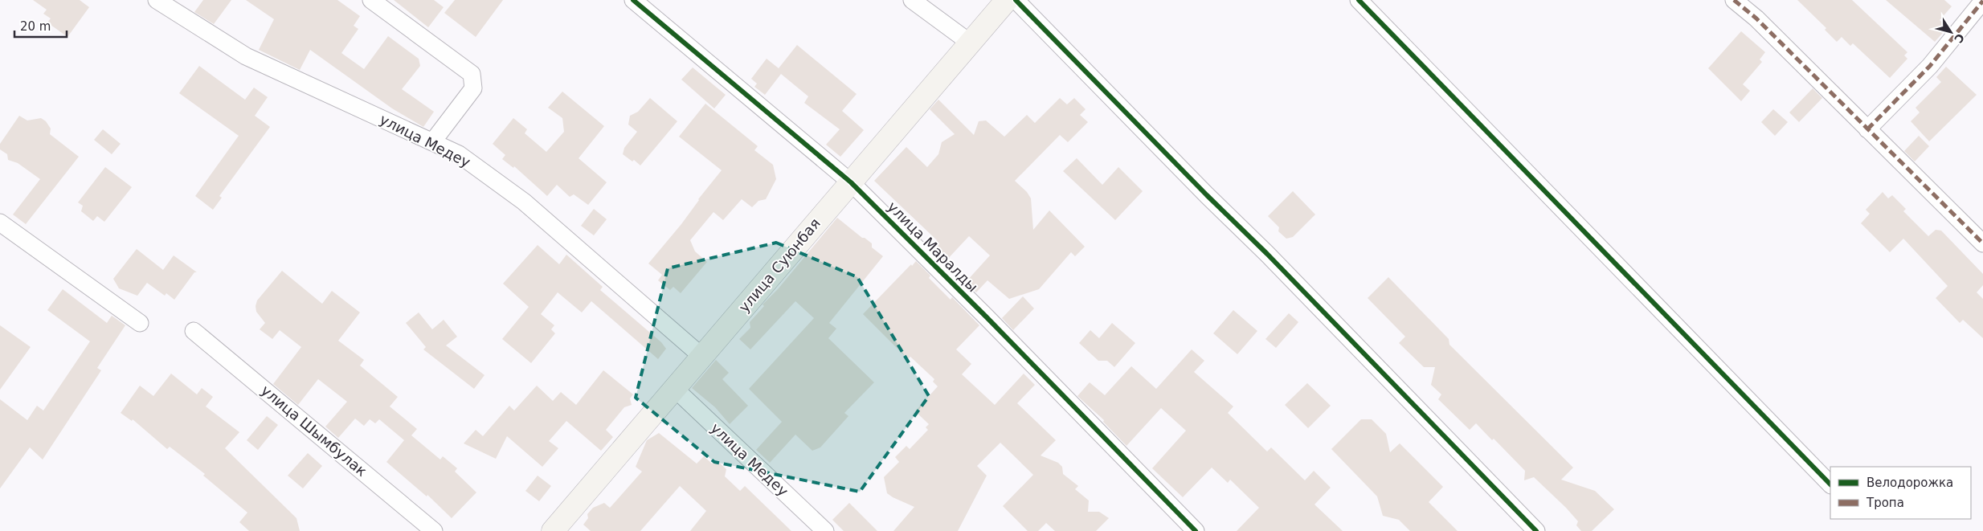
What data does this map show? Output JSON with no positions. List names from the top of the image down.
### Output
{
  "streets": {
    "street": [
      "улица Медеу",
      "улица Маралды",
      "улица Суюнбая",
      "улица Шымбулак"
    ]
  },
  "crossings": [
    ["улица Медеу", "улица Суюнбая"],
    ["улица Маралды", "улица Суюнбая"]
  ],
  "legend": ["Велодорожка", "Тропа"],
  "scale_bar": "20 m",
  "north": "bottom right"
}
